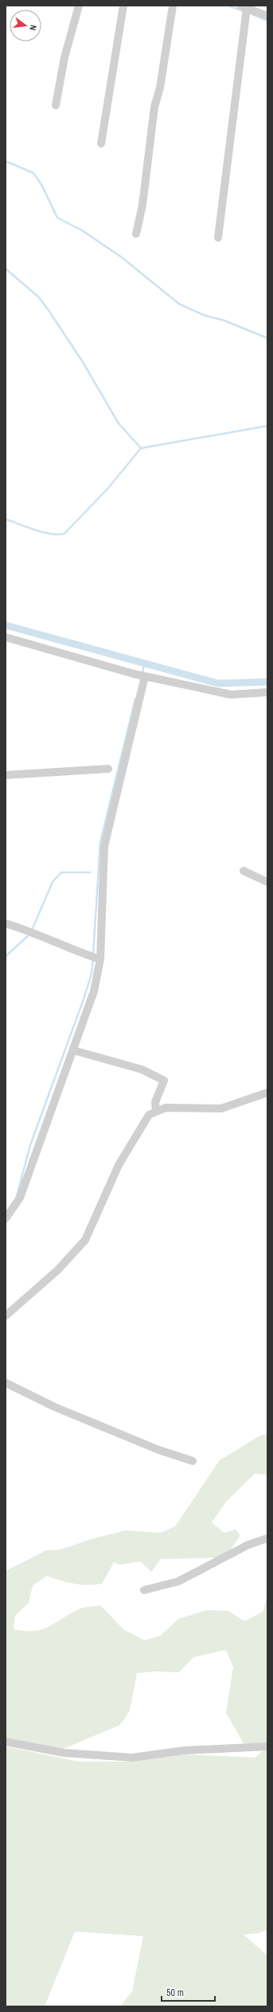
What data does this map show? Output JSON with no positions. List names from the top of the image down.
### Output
{
  "scale_bar": "50 m",
  "north": "right"
}
